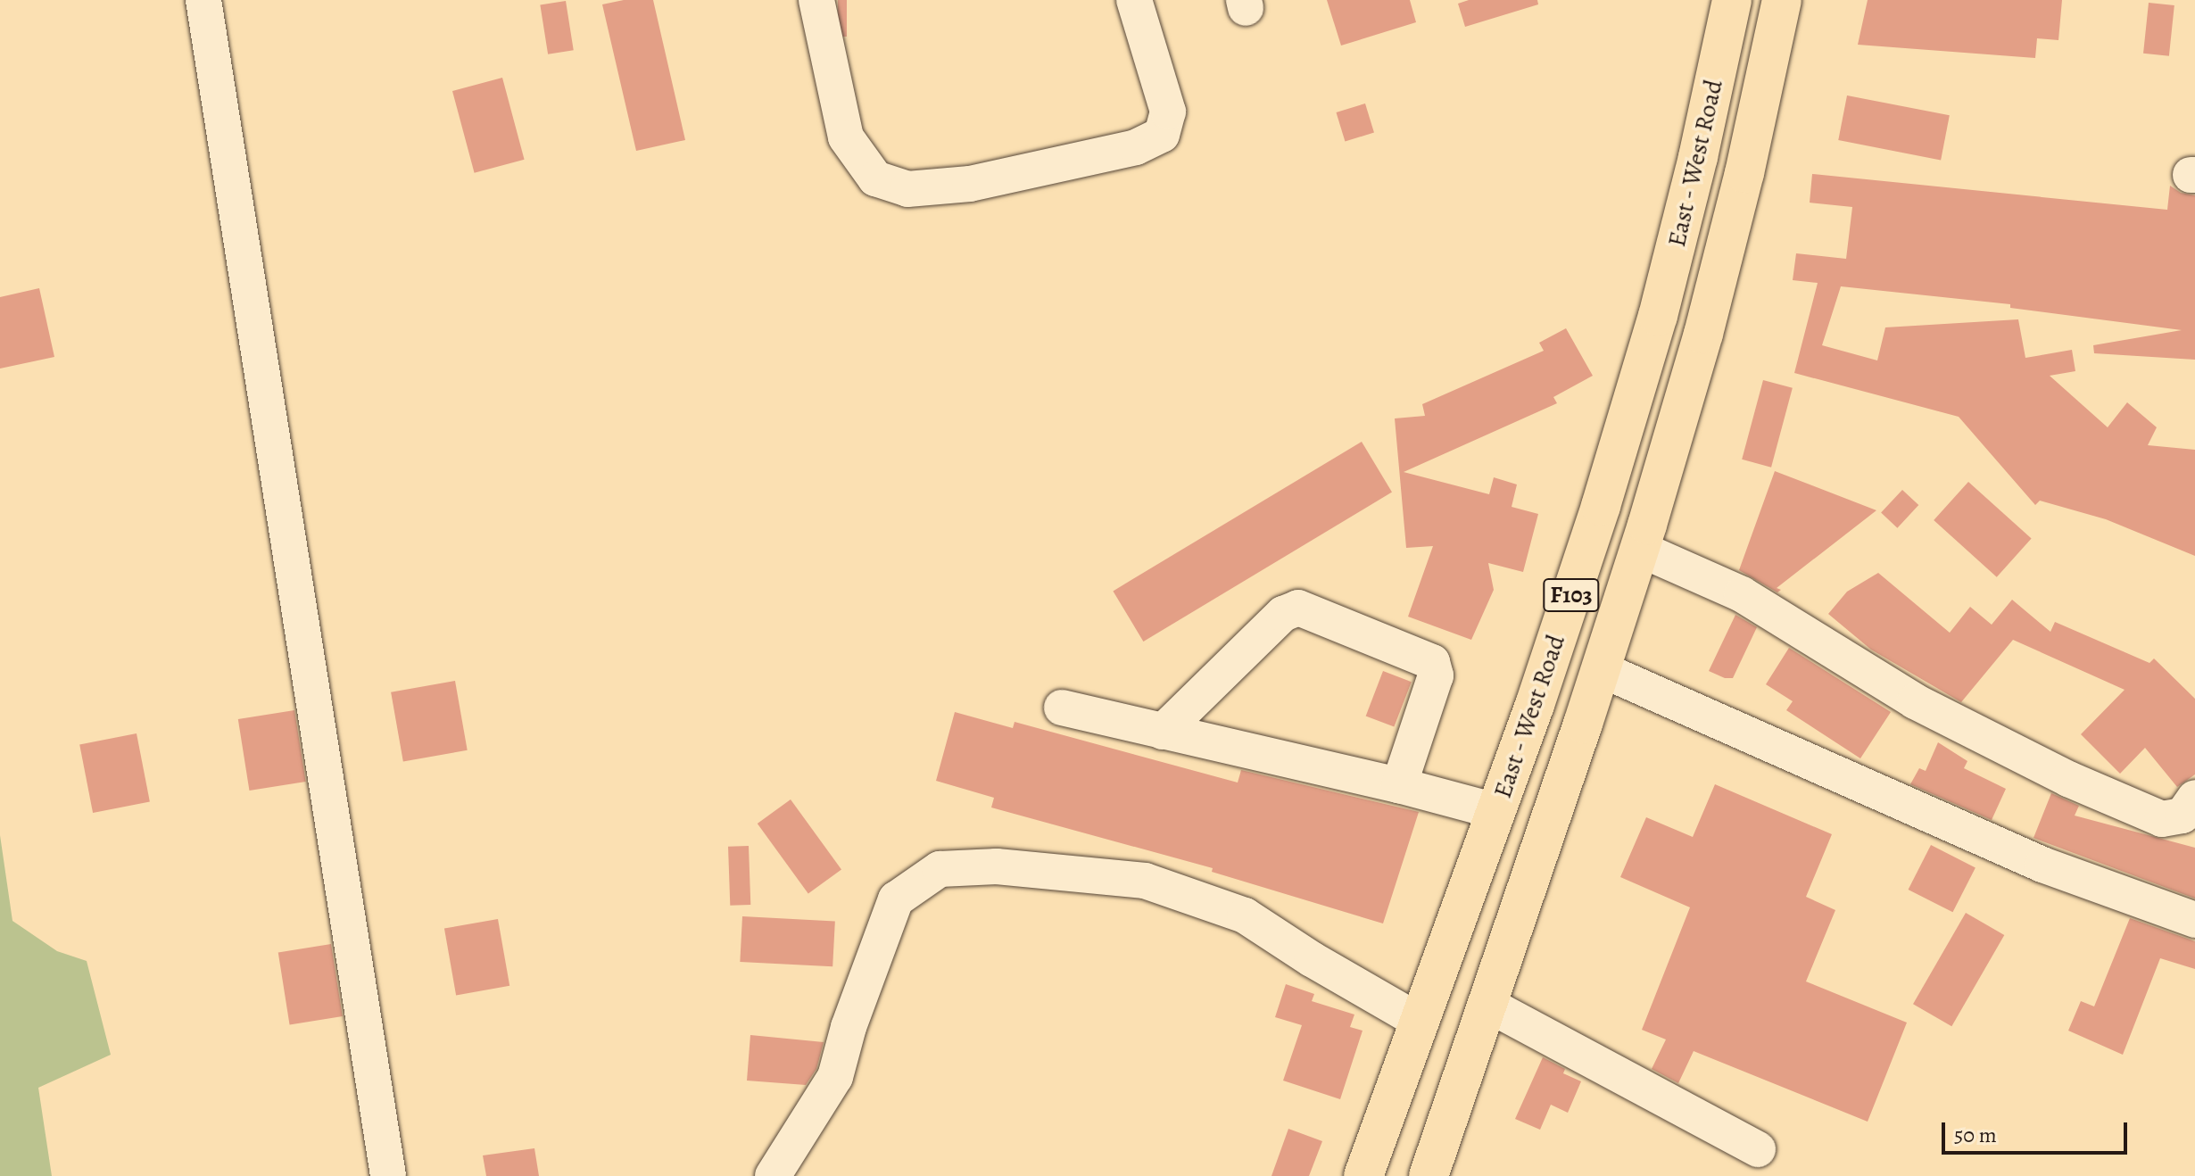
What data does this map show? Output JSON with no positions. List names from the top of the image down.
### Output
{
  "streets": {
    "main road": ["East - West Road", "F103"]
  },
  "scale_bar": "50 m"
}
